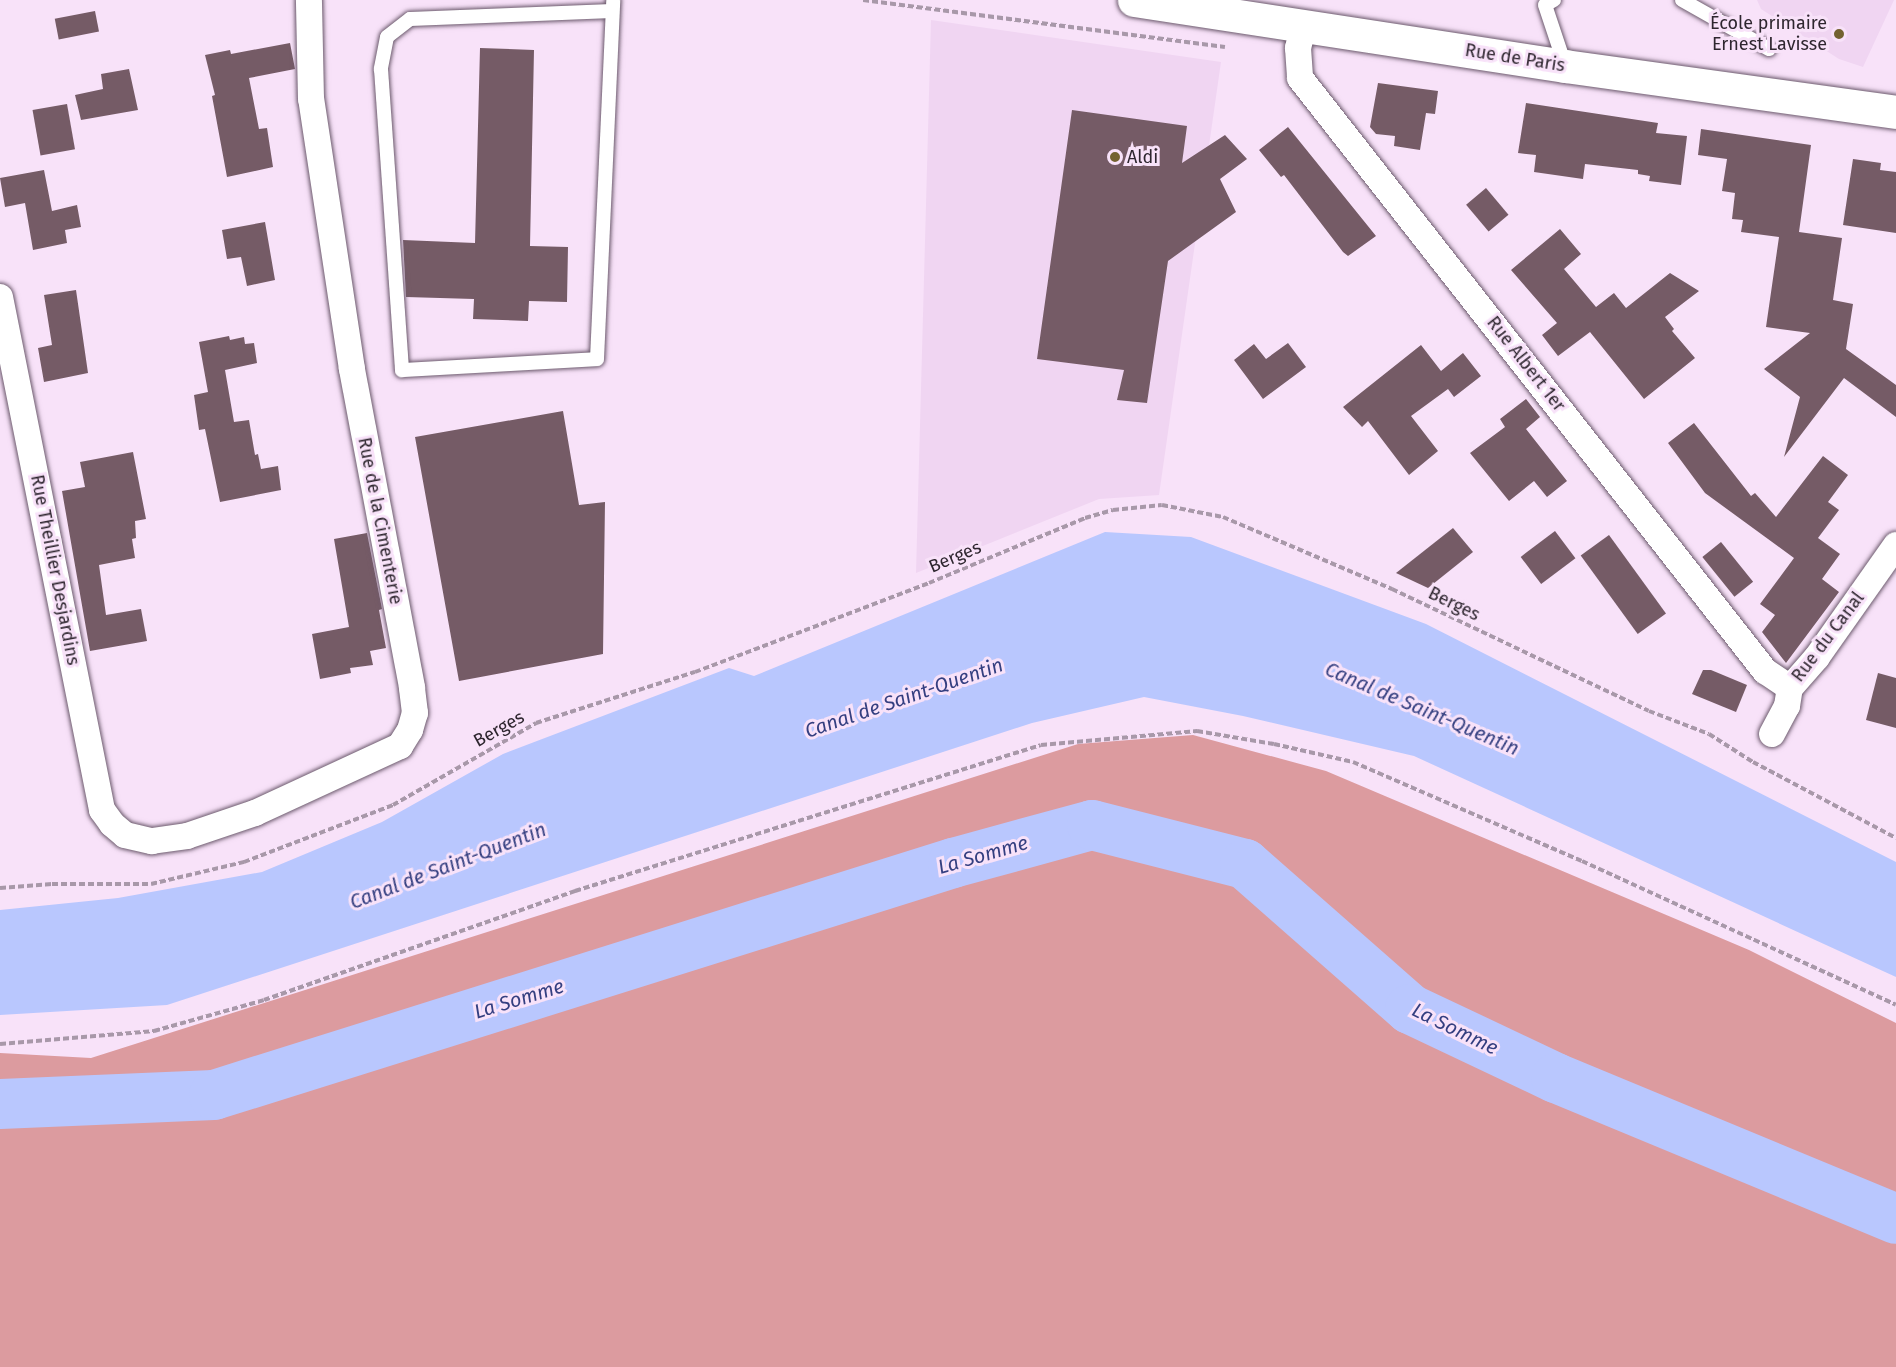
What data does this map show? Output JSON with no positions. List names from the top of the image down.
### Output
{
  "streets": {
    "main road": ["Rue de Paris"],
    "street": [
      "Rue Albert 1er",
      "Rue de la Cimenterie",
      "Rue Theillier Desjardins",
      "Rue du Canal"
    ],
    "path": ["Berges"]
  },
  "crossings": [
    ["Rue de Paris", "Rue Albert 1er"],
    ["Rue Albert 1er", "Rue du Canal"],
    ["Rue de la Cimenterie", "Rue Theillier Desjardins"]
  ],
  "water": ["Canal de Saint-Quentin", "La Somme"],
  "places": ["École primaire Ernest Lavisse", "Aldi"]
}
